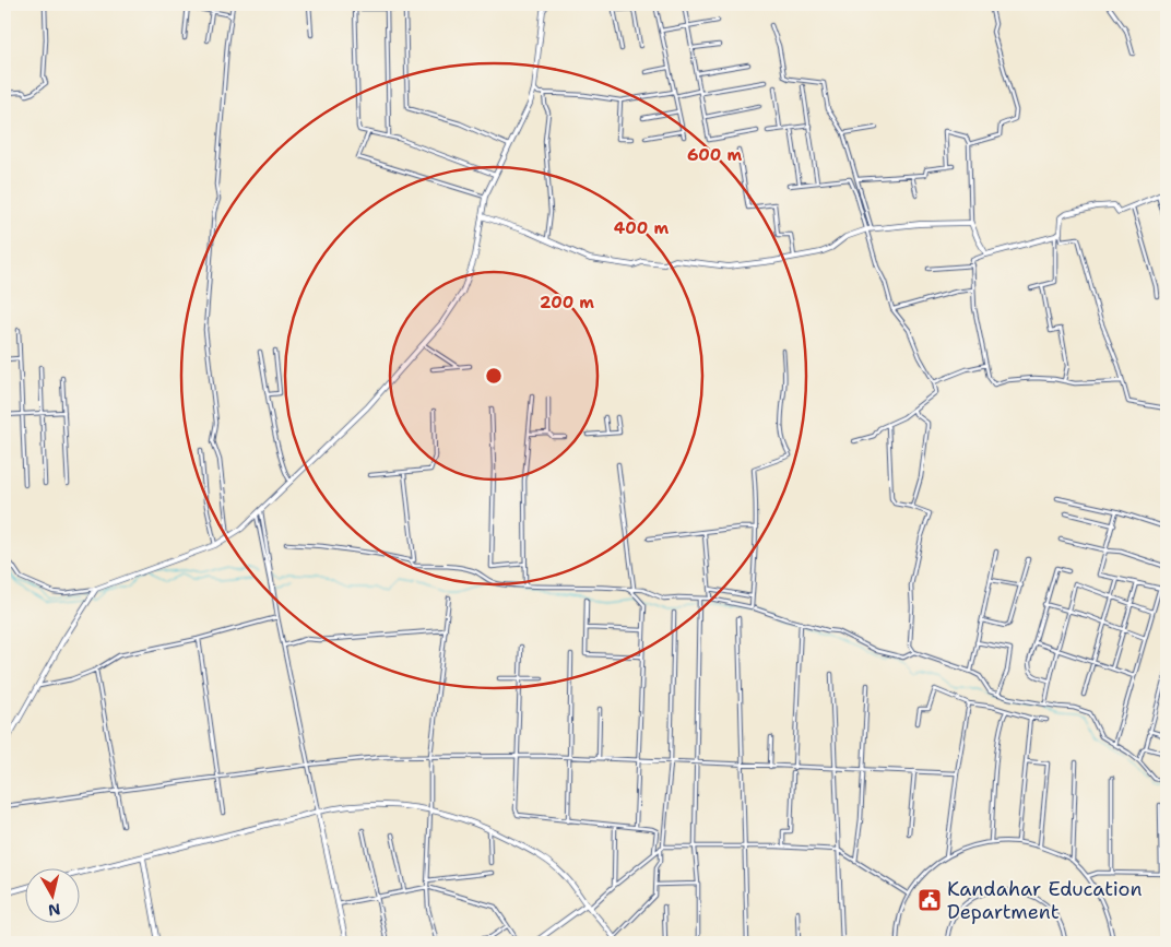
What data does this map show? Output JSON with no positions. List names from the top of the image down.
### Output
{
  "places": {
    "public building": ["Kandahar Education Department"]
  },
  "north": "bottom",
  "rings": ["600 m", "400 m", "200 m"]
}
